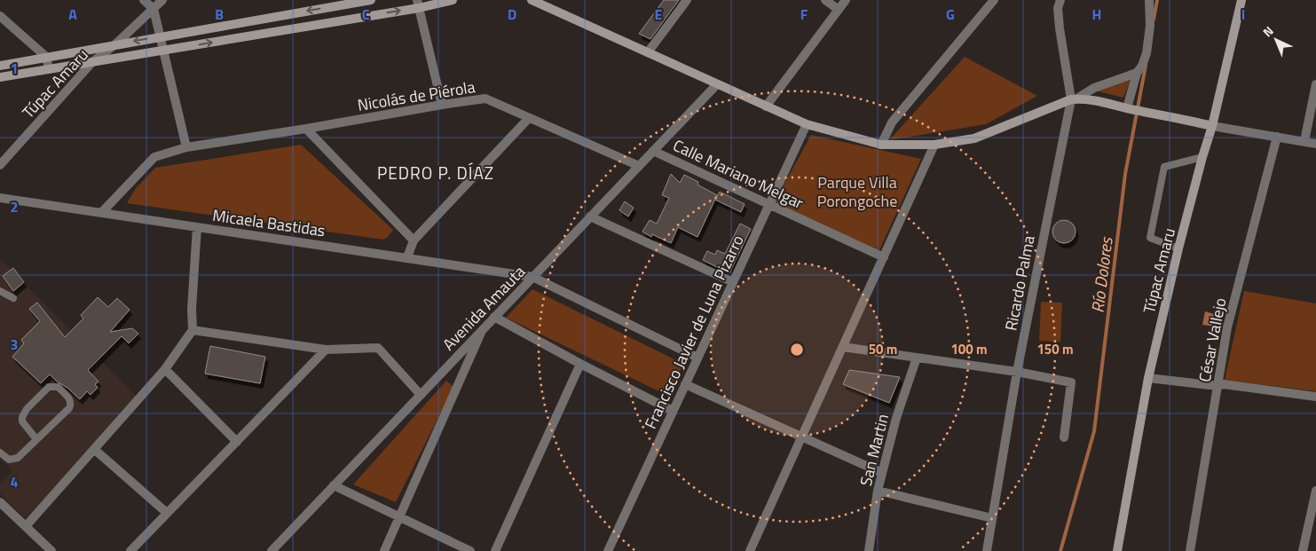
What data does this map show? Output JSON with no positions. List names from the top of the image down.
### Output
{
  "streets": {
    "main road": ["Túpac Amaru"],
    "street": [
      "Nicolás de Piérola",
      "Calle Mariano Melgar",
      "Micaela Bastidas",
      "Ricardo Palma",
      "Avenida Amauta",
      "Francisco Javier de Luna Pizarro",
      "César Vallejo",
      "San Martin"
    ]
  },
  "crossings": [
    ["Nicolás de Piérola", "Micaela Bastidas"],
    ["Nicolás de Piérola", "Avenida Amauta"],
    ["Calle Mariano Melgar", "Avenida Amauta"],
    ["Calle Mariano Melgar", "Francisco Javier de Luna Pizarro"],
    ["Micaela Bastidas", "Avenida Amauta"],
    ["Micaela Bastidas", "Francisco Javier de Luna Pizarro"]
  ],
  "districts": ["PEDRO P. DÍAZ"],
  "water": ["Río Dolores"],
  "parks": ["Parque Villa Porongoche"],
  "north": "top left",
  "grid": {
    "columns": [
      "A",
      "B",
      "C",
      "D",
      "E",
      "F",
      "G",
      "H",
      "I"
    ],
    "rows": [
      "1",
      "2",
      "3",
      "4"
    ]
  },
  "rings": ["50 m", "100 m", "150 m"]
}
